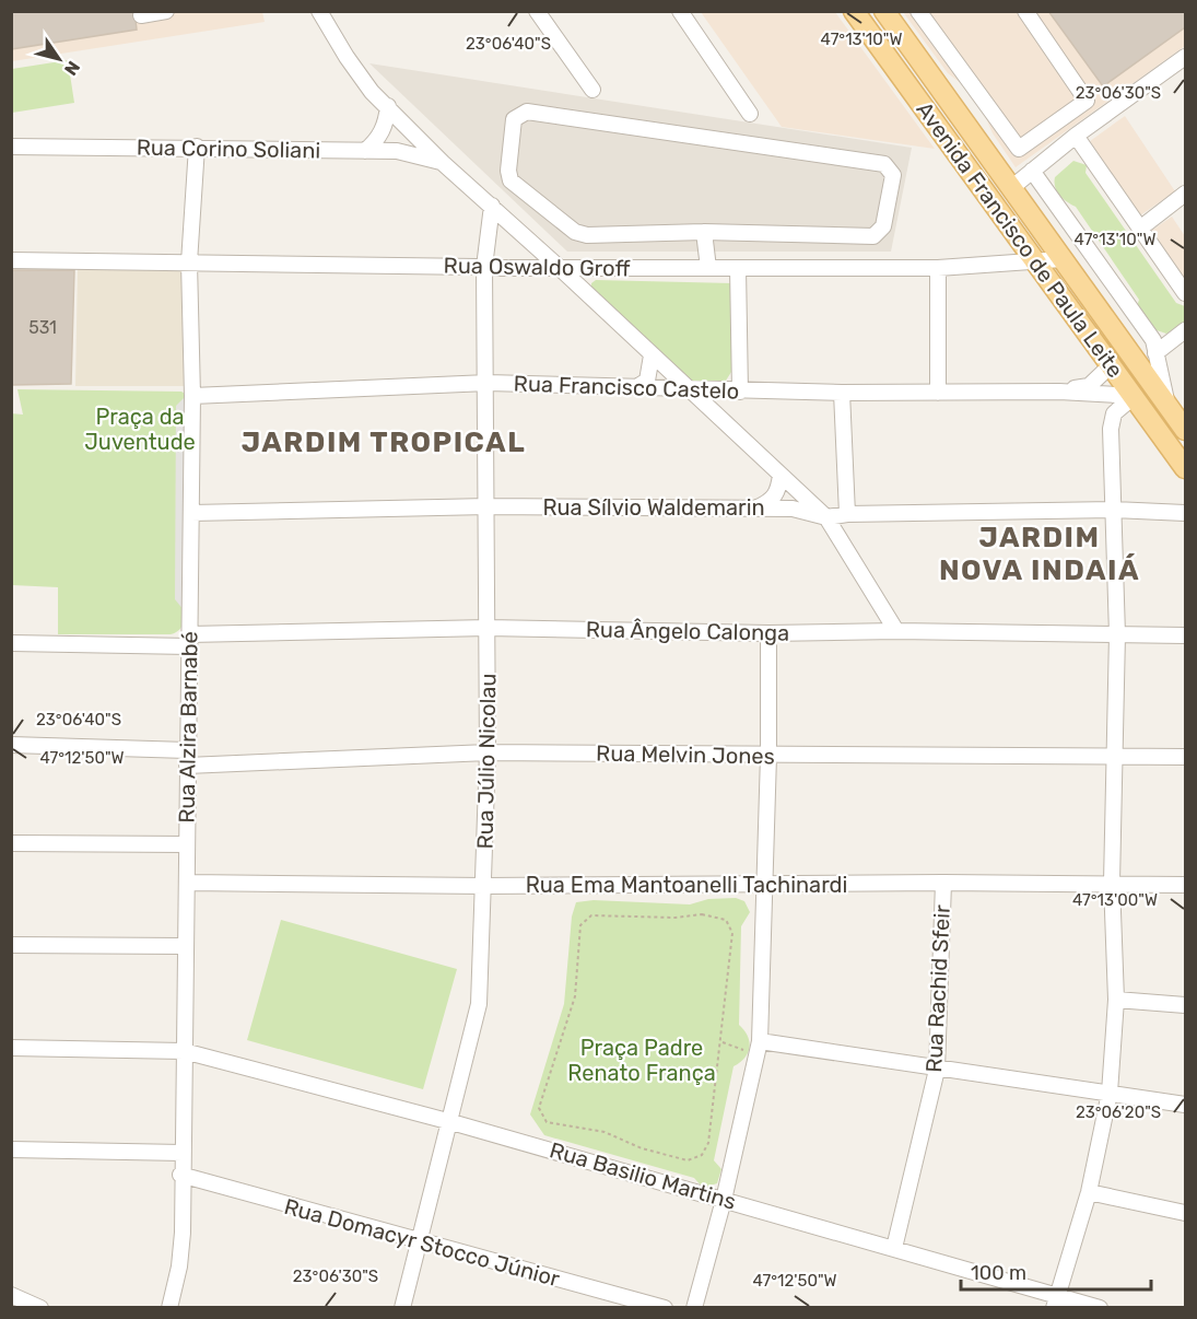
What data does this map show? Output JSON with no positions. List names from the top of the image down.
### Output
{
  "streets": {
    "main road": ["Avenida Francisco de Paula Leite"],
    "street": [
      "Rua Corino Soliani",
      "Rua Oswaldo Groff",
      "Rua Francisco Castelo",
      "Rua Sílvio Waldemarin",
      "Rua Ângelo Calonga",
      "Rua Alzira Barnabé",
      "Rua Melvin Jones",
      "Rua Júlio Nicolau",
      "Rua Ema Mantoanelli Tachinardi",
      "Rua Rachid Sfeir",
      "Rua Basilio Martins",
      "Rua Domacyr Stocco Júnior"
    ]
  },
  "crossings": [
    ["Rua Corino Soliani", "Rua Alzira Barnabé"],
    ["Avenida Francisco de Paula Leite", "Rua Oswaldo Groff"],
    ["Avenida Francisco de Paula Leite", "Rua Francisco Castelo"],
    ["Rua Oswaldo Groff", "Rua Alzira Barnabé"],
    ["Rua Oswaldo Groff", "Rua Júlio Nicolau"],
    ["Rua Francisco Castelo", "Rua Alzira Barnabé"],
    ["Rua Francisco Castelo", "Rua Júlio Nicolau"],
    ["Rua Sílvio Waldemarin", "Rua Alzira Barnabé"],
    ["Rua Sílvio Waldemarin", "Rua Júlio Nicolau"],
    ["Rua Ângelo Calonga", "Rua Alzira Barnabé"],
    ["Rua Ângelo Calonga", "Rua Júlio Nicolau"],
    ["Rua Alzira Barnabé", "Rua Melvin Jones"],
    ["Rua Alzira Barnabé", "Rua Ema Mantoanelli Tachinardi"],
    ["Rua Alzira Barnabé", "Rua Basilio Martins"],
    ["Rua Alzira Barnabé", "Rua Domacyr Stocco Júnior"],
    ["Rua Melvin Jones", "Rua Júlio Nicolau"],
    ["Rua Júlio Nicolau", "Rua Ema Mantoanelli Tachinardi"],
    ["Rua Júlio Nicolau", "Rua Basilio Martins"],
    ["Rua Júlio Nicolau", "Rua Domacyr Stocco Júnior"],
    ["Rua Ema Mantoanelli Tachinardi", "Rua Rachid Sfeir"],
    ["Rua Rachid Sfeir", "Rua Basilio Martins"]
  ],
  "districts": ["JARDIM TROPICAL", "JARDIM NOVA INDAIÁ"],
  "parks": ["Praça da Juventude", "Praça Padre Renato França"],
  "house_numbers": ["531"],
  "scale_bar": "100 m",
  "north": "bottom right",
  "coordinates": [
    "47°13'10\"W",
    "23°06'40\"S",
    "23°06'30\"S",
    "47°12'50\"W",
    "47°13'00\"W",
    "23°06'20\"S"
  ]
}
